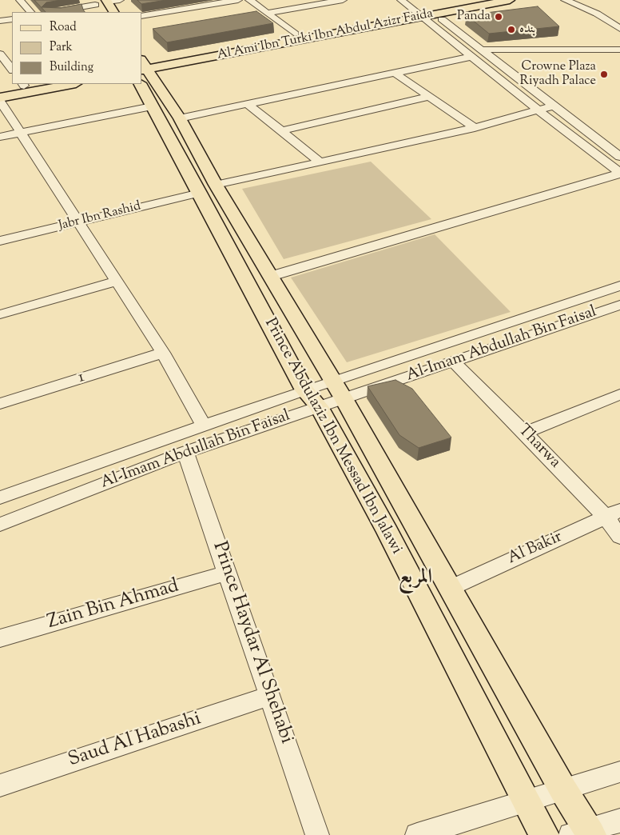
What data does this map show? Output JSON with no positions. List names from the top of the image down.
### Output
{
  "streets": {
    "main road": ["Al Ami Ibn Turki Ibn Abdul Azizr Faida", "Prince Abdulaziz Ibn Messad Ibn Jalawi"],
    "street": [
      "Jabr Ibn Rashid",
      "Al-Imam Abdullah Bin Faisal",
      "1",
      "Tharwa",
      "Al Bakir",
      "Zain Bin Ahmad",
      "Prince Haydar Al Shehabi",
      "Saud Al Habashi"
    ]
  },
  "crossings": [
    ["Al Ami Ibn Turki Ibn Abdul Azizr Faida", "Prince Abdulaziz Ibn Messad Ibn Jalawi"],
    ["Jabr Ibn Rashid", "Prince Abdulaziz Ibn Messad Ibn Jalawi"],
    ["Al-Imam Abdullah Bin Faisal", "Prince Abdulaziz Ibn Messad Ibn Jalawi"],
    ["Al-Imam Abdullah Bin Faisal", "Tharwa"],
    ["Al-Imam Abdullah Bin Faisal", "Prince Haydar Al Shehabi"],
    ["Prince Abdulaziz Ibn Messad Ibn Jalawi", "Al Bakir"],
    ["Tharwa", "Al Bakir"],
    ["Zain Bin Ahmad", "Prince Haydar Al Shehabi"],
    ["Prince Haydar Al Shehabi", "Saud Al Habashi"]
  ],
  "districts": ["المربع"],
  "places": ["Panda", "بنده", "Crowne Plaza Riyadh Palace"],
  "legend": ["Road", "Park", "Building"]
}
